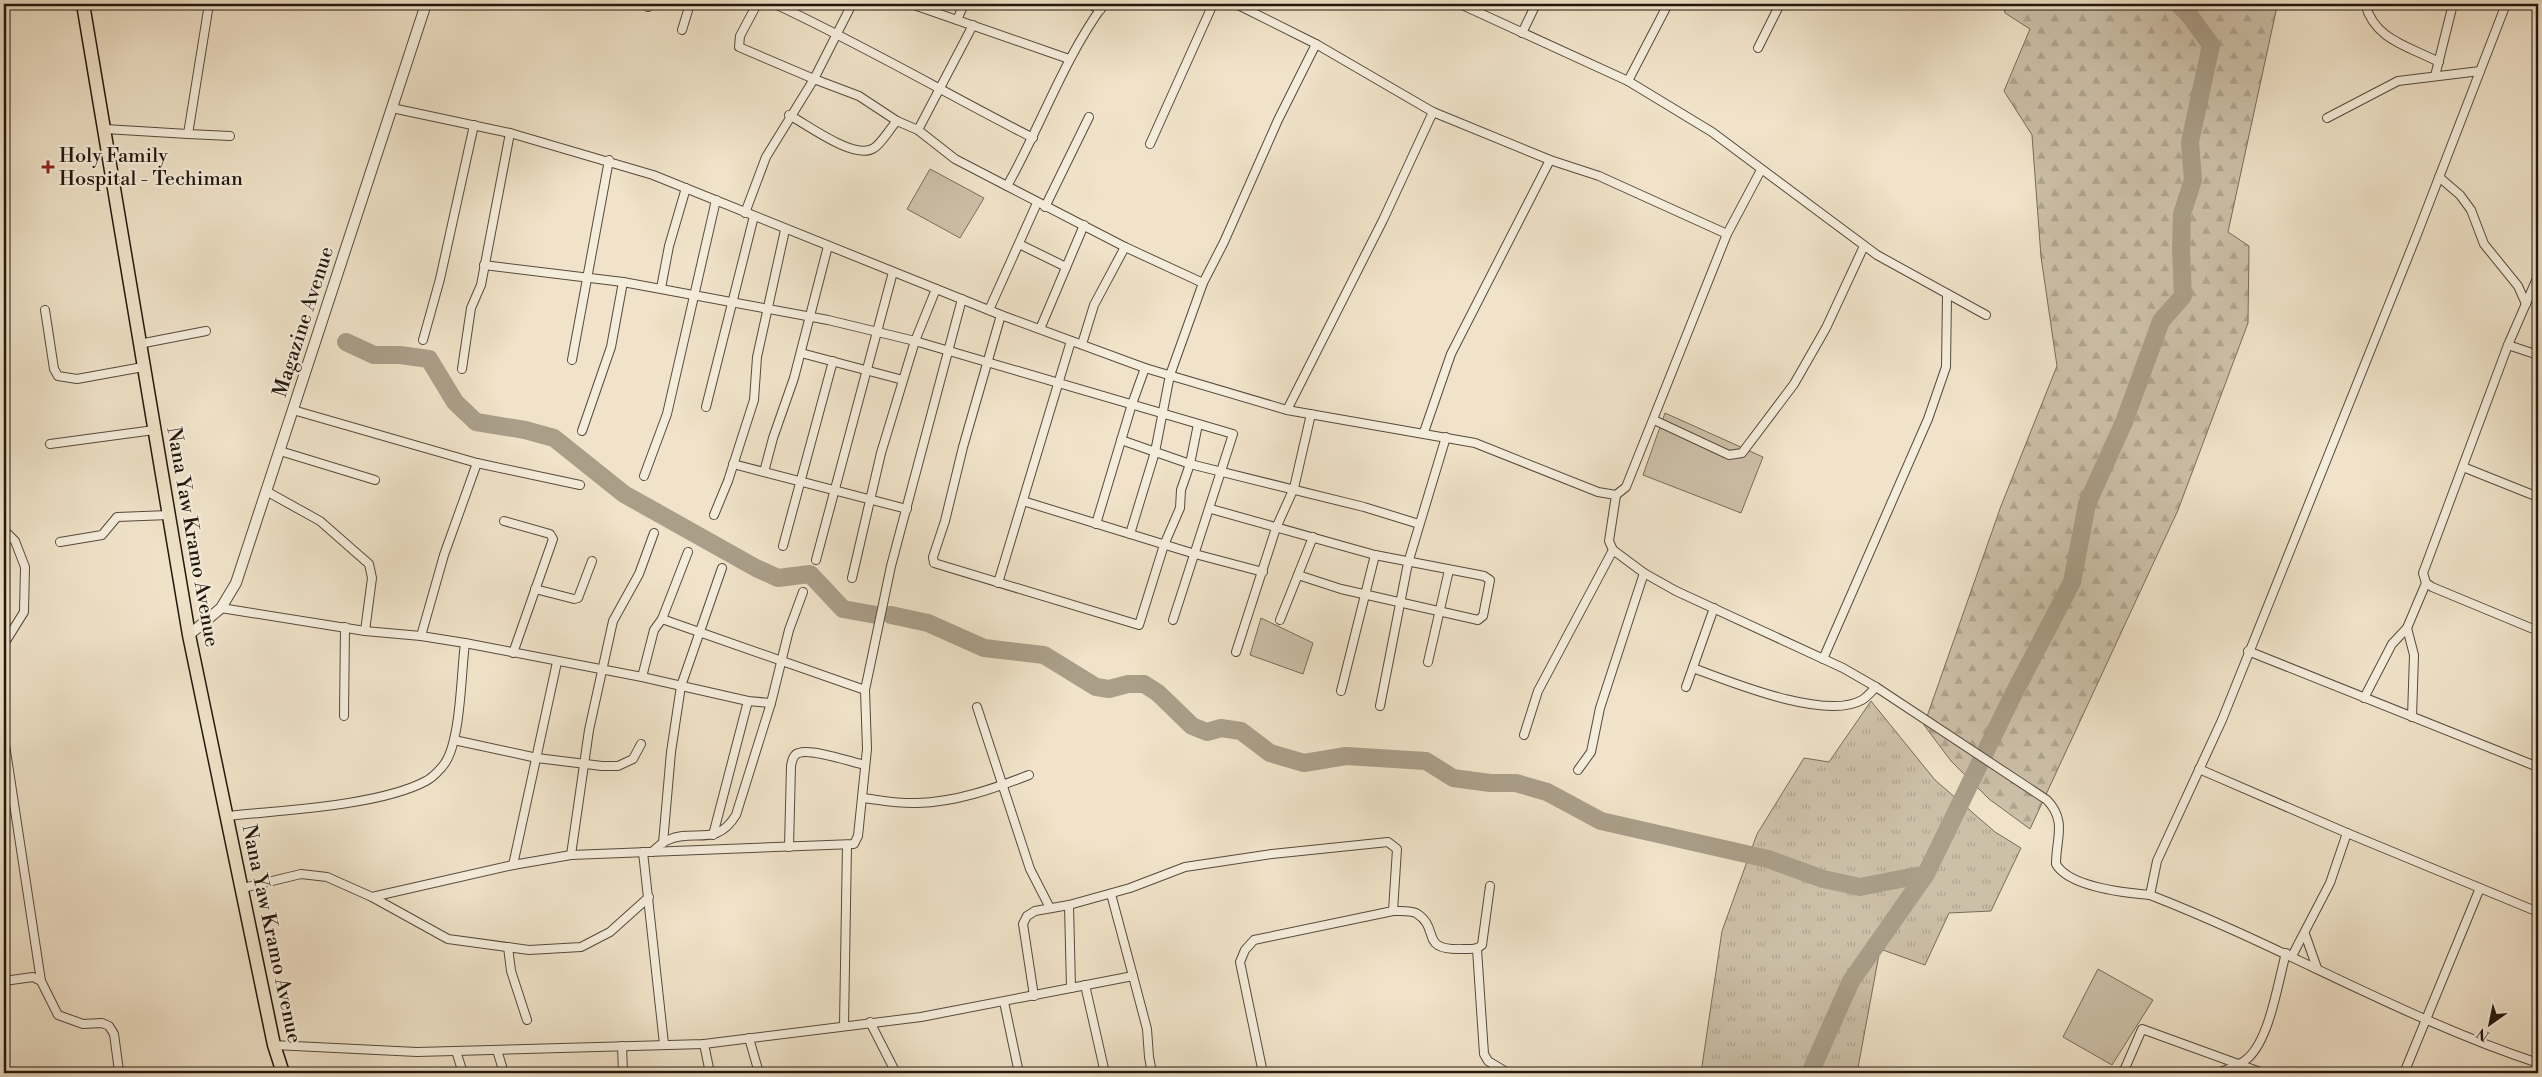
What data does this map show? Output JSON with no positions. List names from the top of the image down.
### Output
{
  "streets": {
    "main road": ["Nana Yaw Kramo Avenue"],
    "street": ["Magazine Avenue"]
  },
  "crossings": [
    ["Magazine Avenue", "Nana Yaw Kramo Avenue"]
  ],
  "places": {
    "health": ["Holy Family Hospital - Techiman"]
  },
  "north": "bottom left"
}
